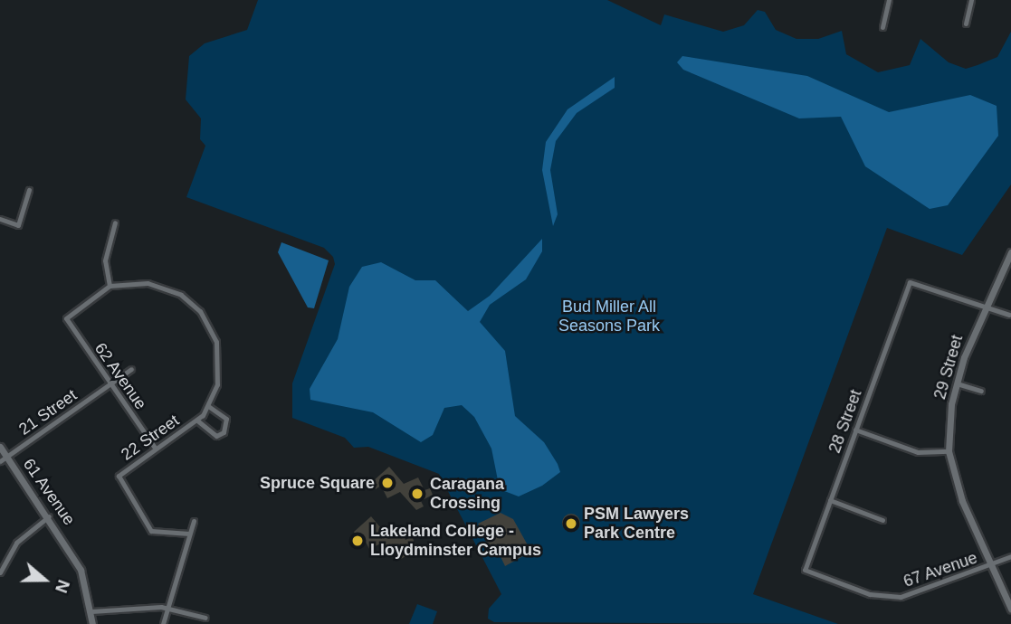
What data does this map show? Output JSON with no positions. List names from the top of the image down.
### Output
{
  "streets": {
    "street": [
      "29 Street",
      "62 Avenue",
      "21 Street",
      "28 Street",
      "22 Street",
      "61 Avenue",
      "67 Avenue"
    ]
  },
  "crossings": [
    ["29 Street", "28 Street"],
    ["29 Street", "67 Avenue"],
    ["62 Avenue", "21 Street"],
    ["62 Avenue", "22 Street"],
    ["21 Street", "61 Avenue"],
    ["28 Street", "67 Avenue"]
  ],
  "parks": ["Bud Miller All Seasons Park"],
  "places": [
    "Spruce Square",
    "Caragana Crossing",
    "PSM Lawyers Park Centre",
    "Lakeland College - Lloydminster Campus"
  ],
  "north": "right"
}
